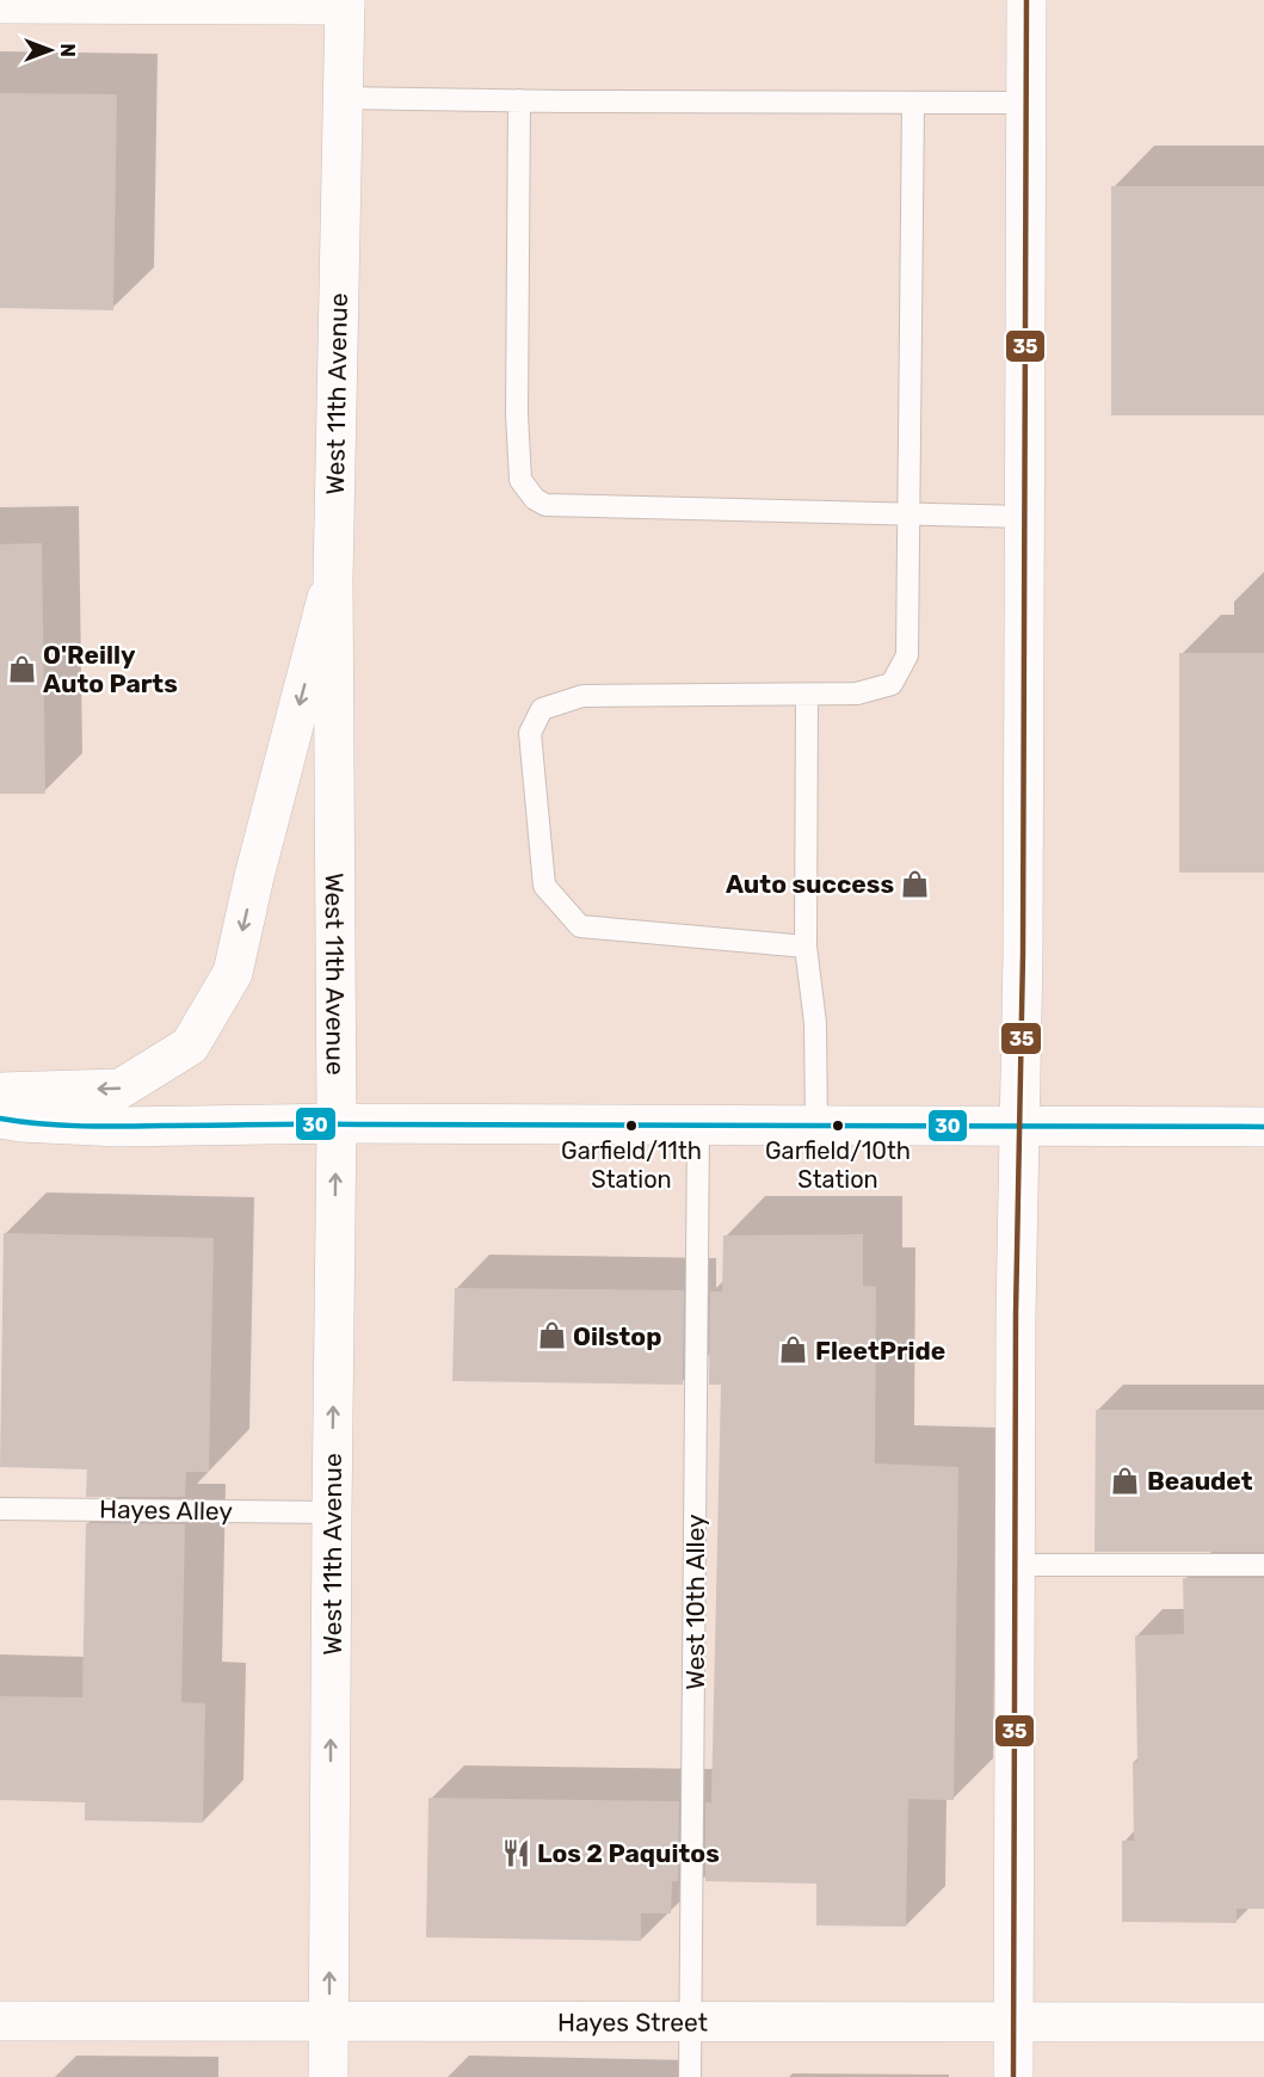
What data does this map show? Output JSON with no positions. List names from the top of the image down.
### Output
{
  "streets": {
    "main road": ["West 11th Avenue", "Hayes Street"],
    "lane": ["Hayes Alley", "West 10th Alley"]
  },
  "crossings": [
    ["West 11th Avenue", "Hayes Alley"],
    ["West 11th Avenue", "Hayes Street"],
    ["West 10th Alley", "Hayes Street"]
  ],
  "one_way": ["West 11th Avenue"],
  "places": {
    "shop": [
      "O'Reilly Auto Parts",
      "Auto success",
      "Oilstop",
      "FleetPride",
      "Beaudet"
    ],
    "other": ["Garfield/11th Station", "Garfield/10th Station"],
    "restaurant": ["Los 2 Paquitos"]
  },
  "lines": ["transit line 35", "transit line 30"],
  "north": "right"
}
